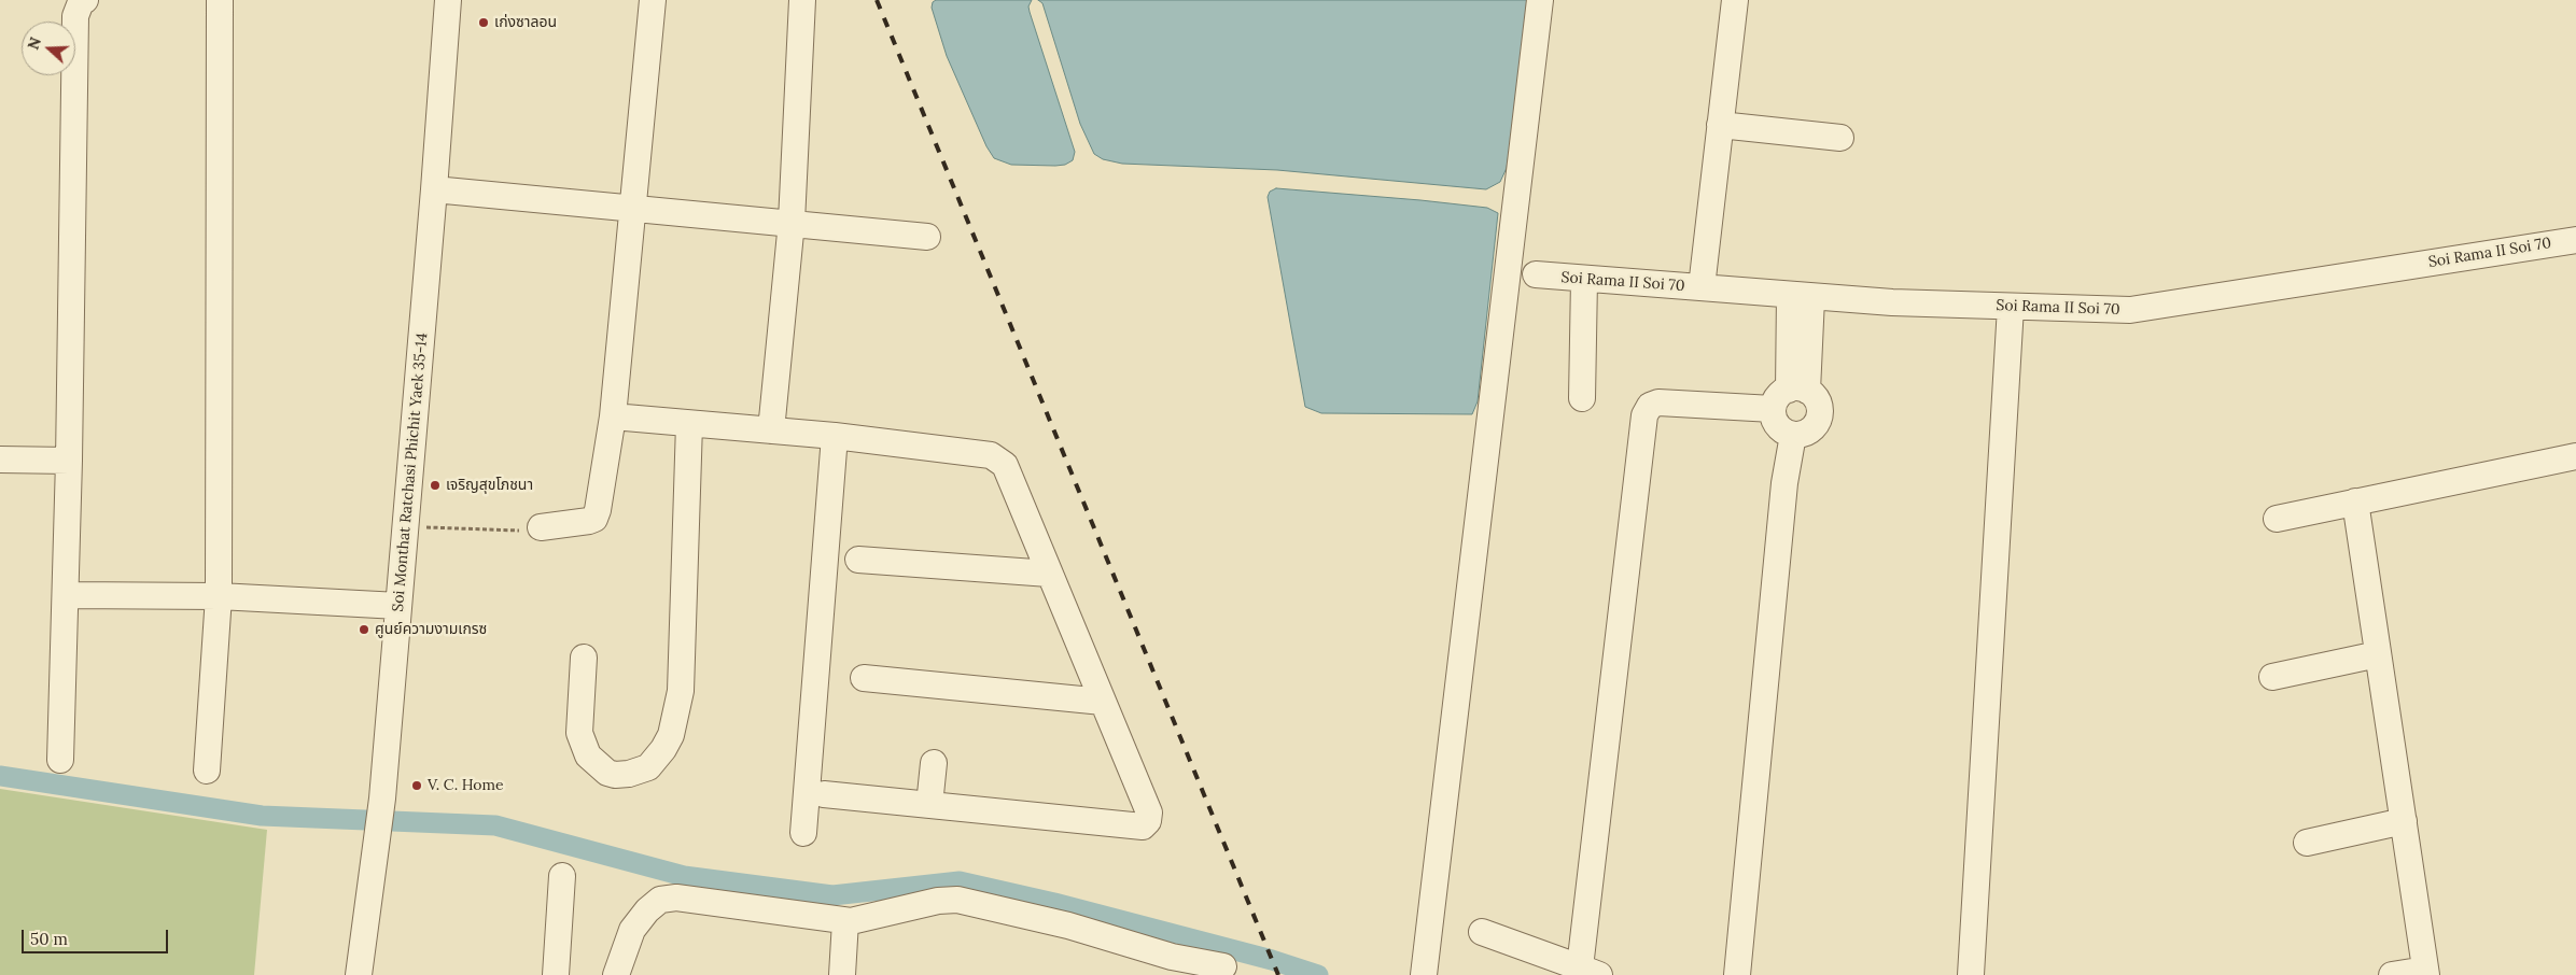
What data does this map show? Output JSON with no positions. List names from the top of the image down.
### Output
{
  "streets": {
    "street": ["Soi Rama II Soi 70", "Soi Monthat Ratchasi Phichit Yaek 35-14"]
  },
  "places": [
    "เก่งซาลอน",
    "เจริญสุขโภชนา",
    "ศูนย์ความงามเกรซ",
    "V. C. Home"
  ],
  "scale_bar": "50 m",
  "north": "left"
}
